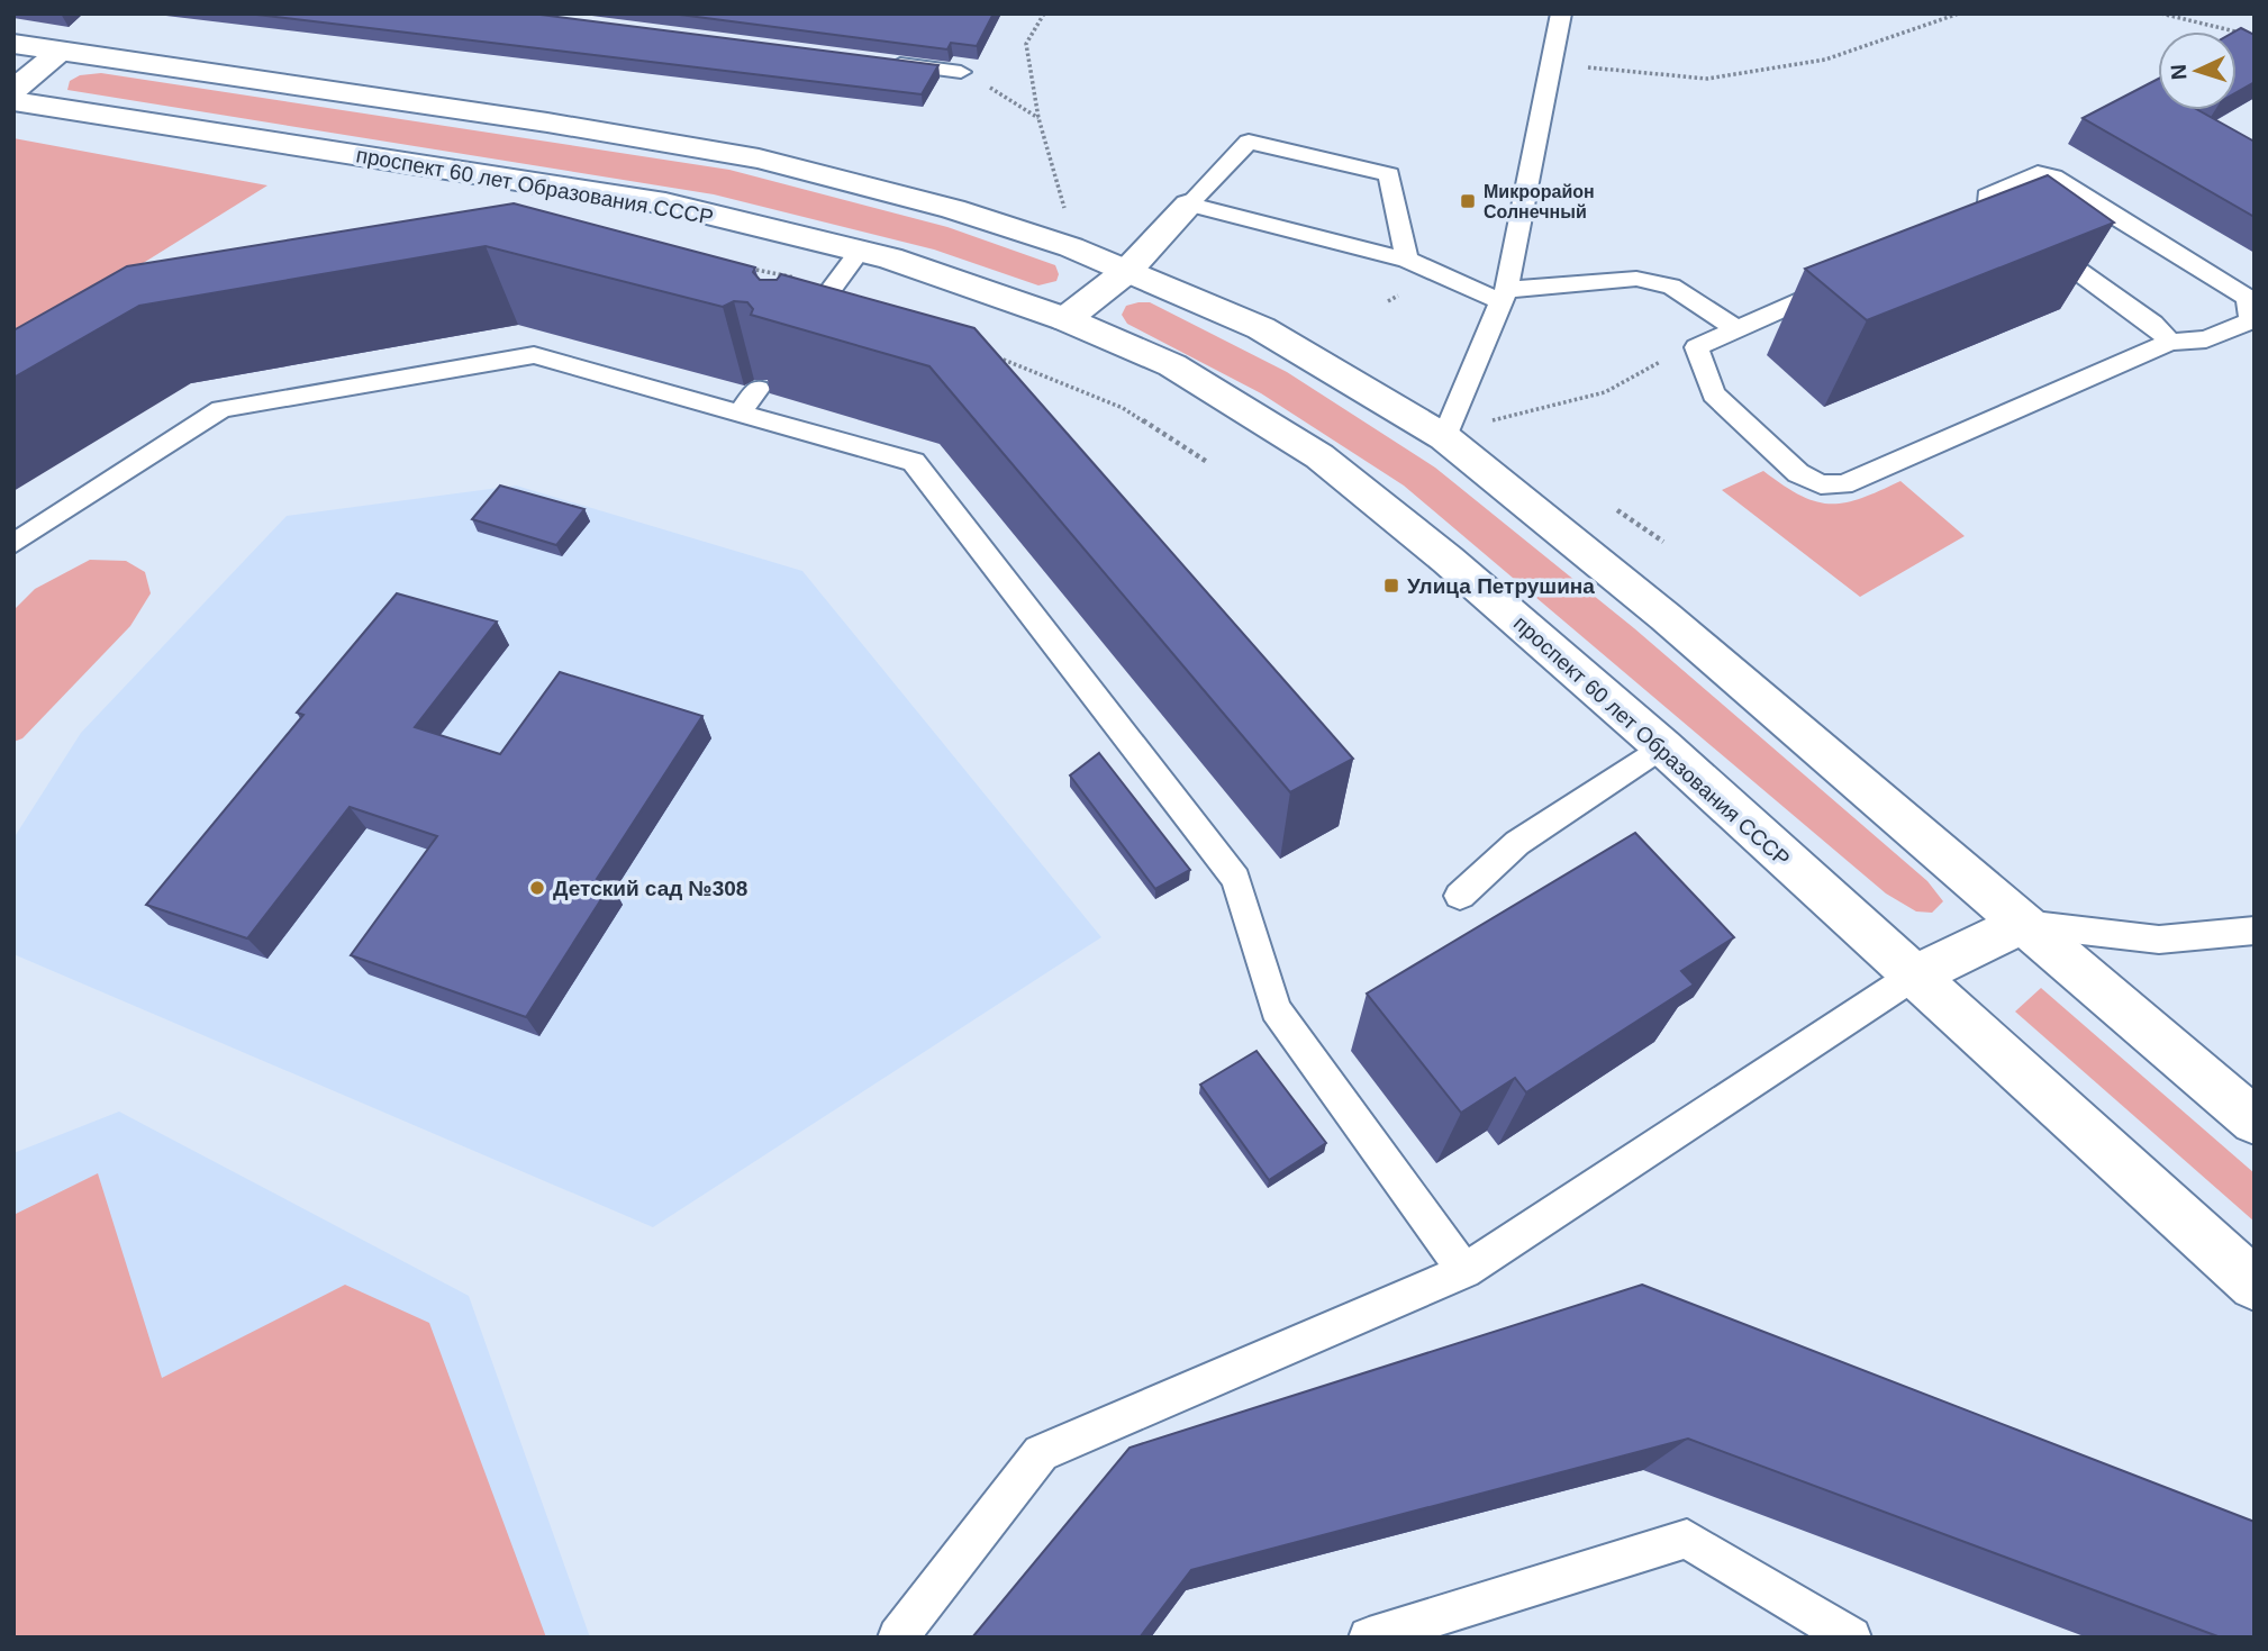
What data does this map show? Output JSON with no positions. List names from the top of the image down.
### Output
{
  "streets": {
    "main road": ["проспект 60 лет Образования СССР"]
  },
  "places": {
    "transit": ["Микрорайон Солнечный", "Улица Петрушина"],
    "other": ["Детский сад №308"]
  },
  "north": "left"
}
